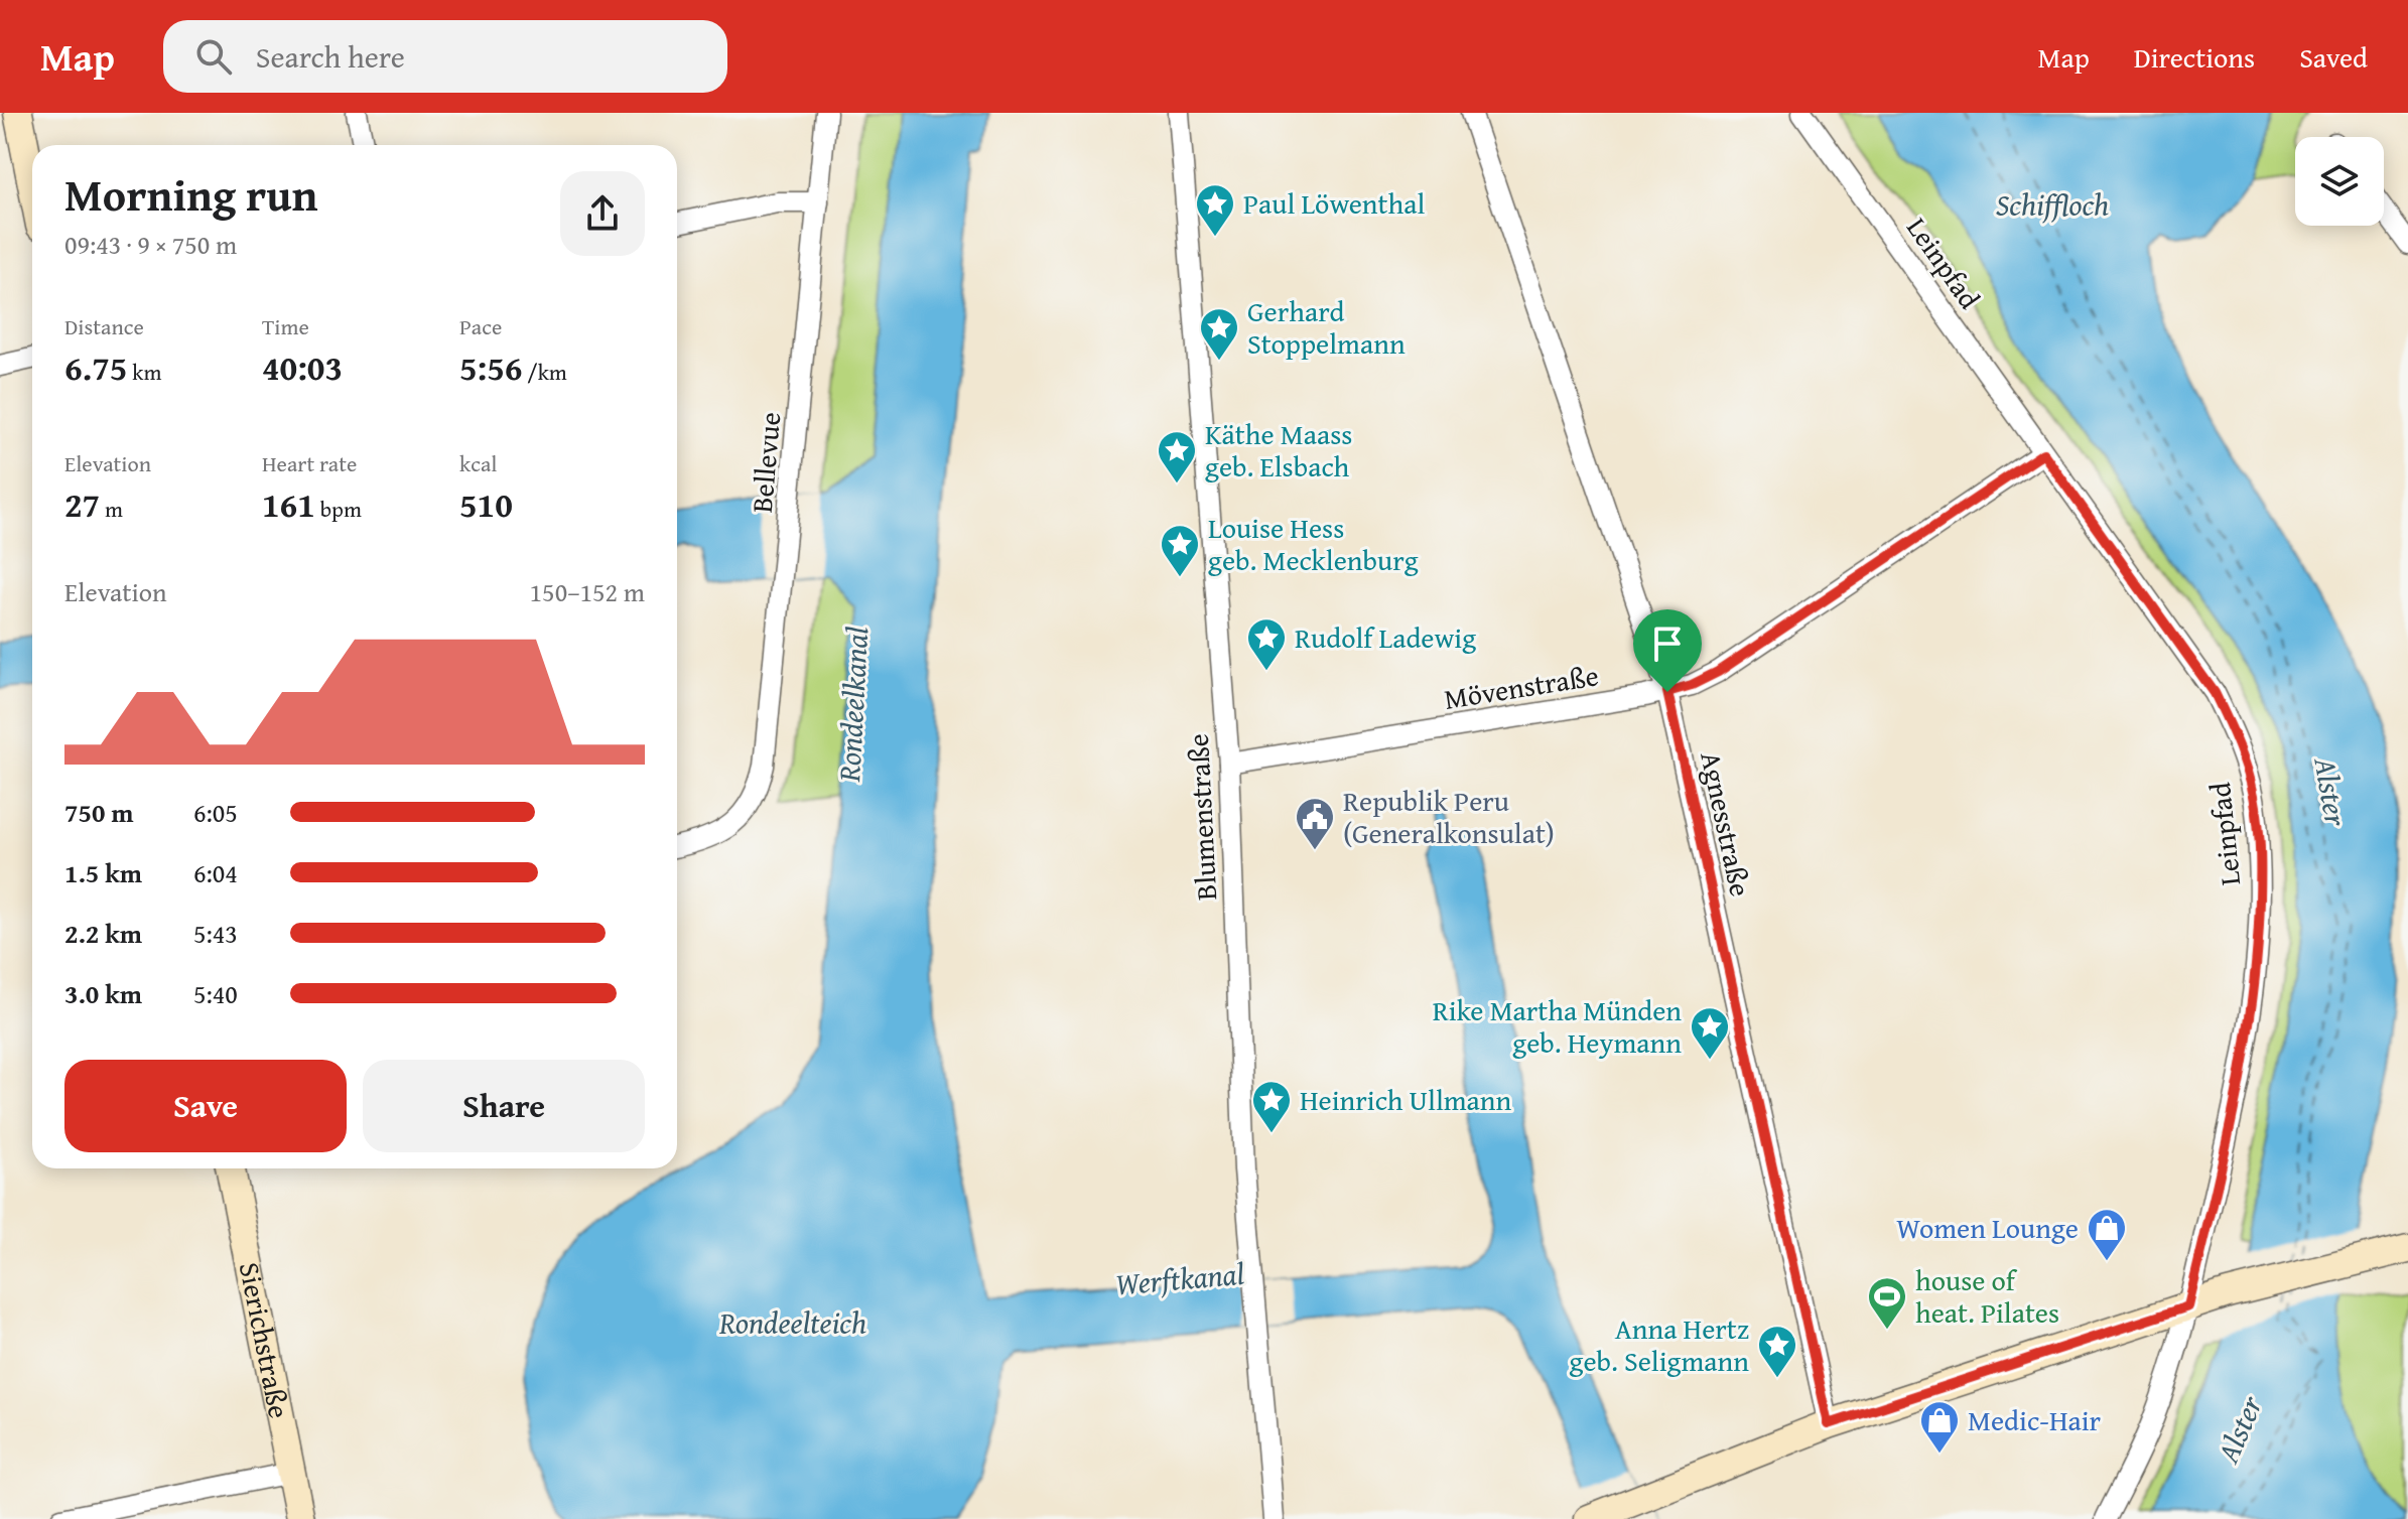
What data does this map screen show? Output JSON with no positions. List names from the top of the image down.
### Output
{
  "streets": {
    "main road": ["Sierichstraße"],
    "street": [
      "Leinpfad",
      "Bellevue",
      "Mövenstraße",
      "Blumenstraße",
      "Agnesstraße"
    ]
  },
  "crossings": [
    ["Leinpfad", "Mövenstraße"],
    ["Mövenstraße", "Blumenstraße"],
    ["Mövenstraße", "Agnesstraße"]
  ],
  "water": [
    "Schiffloch",
    "Rondeelkanal",
    "Alster",
    "Werftkanal",
    "Rondeelteich"
  ],
  "places": {
    "place": [
      "Paul Löwenthal",
      "Gerhard Stoppelmann",
      "Käthe Maass geb. Elsbach",
      "Louise Hess geb. Mecklenburg",
      "Rudolf Ladewig",
      "Rike Martha Münden geb. Heymann",
      "Heinrich Ullmann",
      "Anna Hertz geb. Seligmann"
    ],
    "public building": ["Republik Peru (Generalkonsulat)"],
    "shop": ["Women Lounge", "Medic-Hair"],
    "sports": ["house of heat. Pilates"]
  },
  "page": {
    "header": "Map",
    "search": "Search here",
    "nav": ["Map", "Directions", "Saved"],
    "heading": ["Morning run", "09:43 · 9 × 750 m"],
    "stats": [
      ["Distance", "6.75 km"],
      ["Time", "40:03"],
      ["Pace", "5:56 /km"],
      ["Elevation", "27 m"],
      ["Heart rate", "161 bpm"],
      ["kcal", "510"]
    ],
    "chart": ["Elevation", "150–152 m"],
    "list": [
      {
        "name": "750 m",
        "note": "6:05"
      },
      {
        "name": "1.5 km",
        "note": "6:04"
      },
      {
        "name": "2.2 km",
        "note": "5:43"
      },
      {
        "name": "3.0 km",
        "note": "5:40"
      }
    ],
    "buttons": ["Save", "Share"]
  }
}
